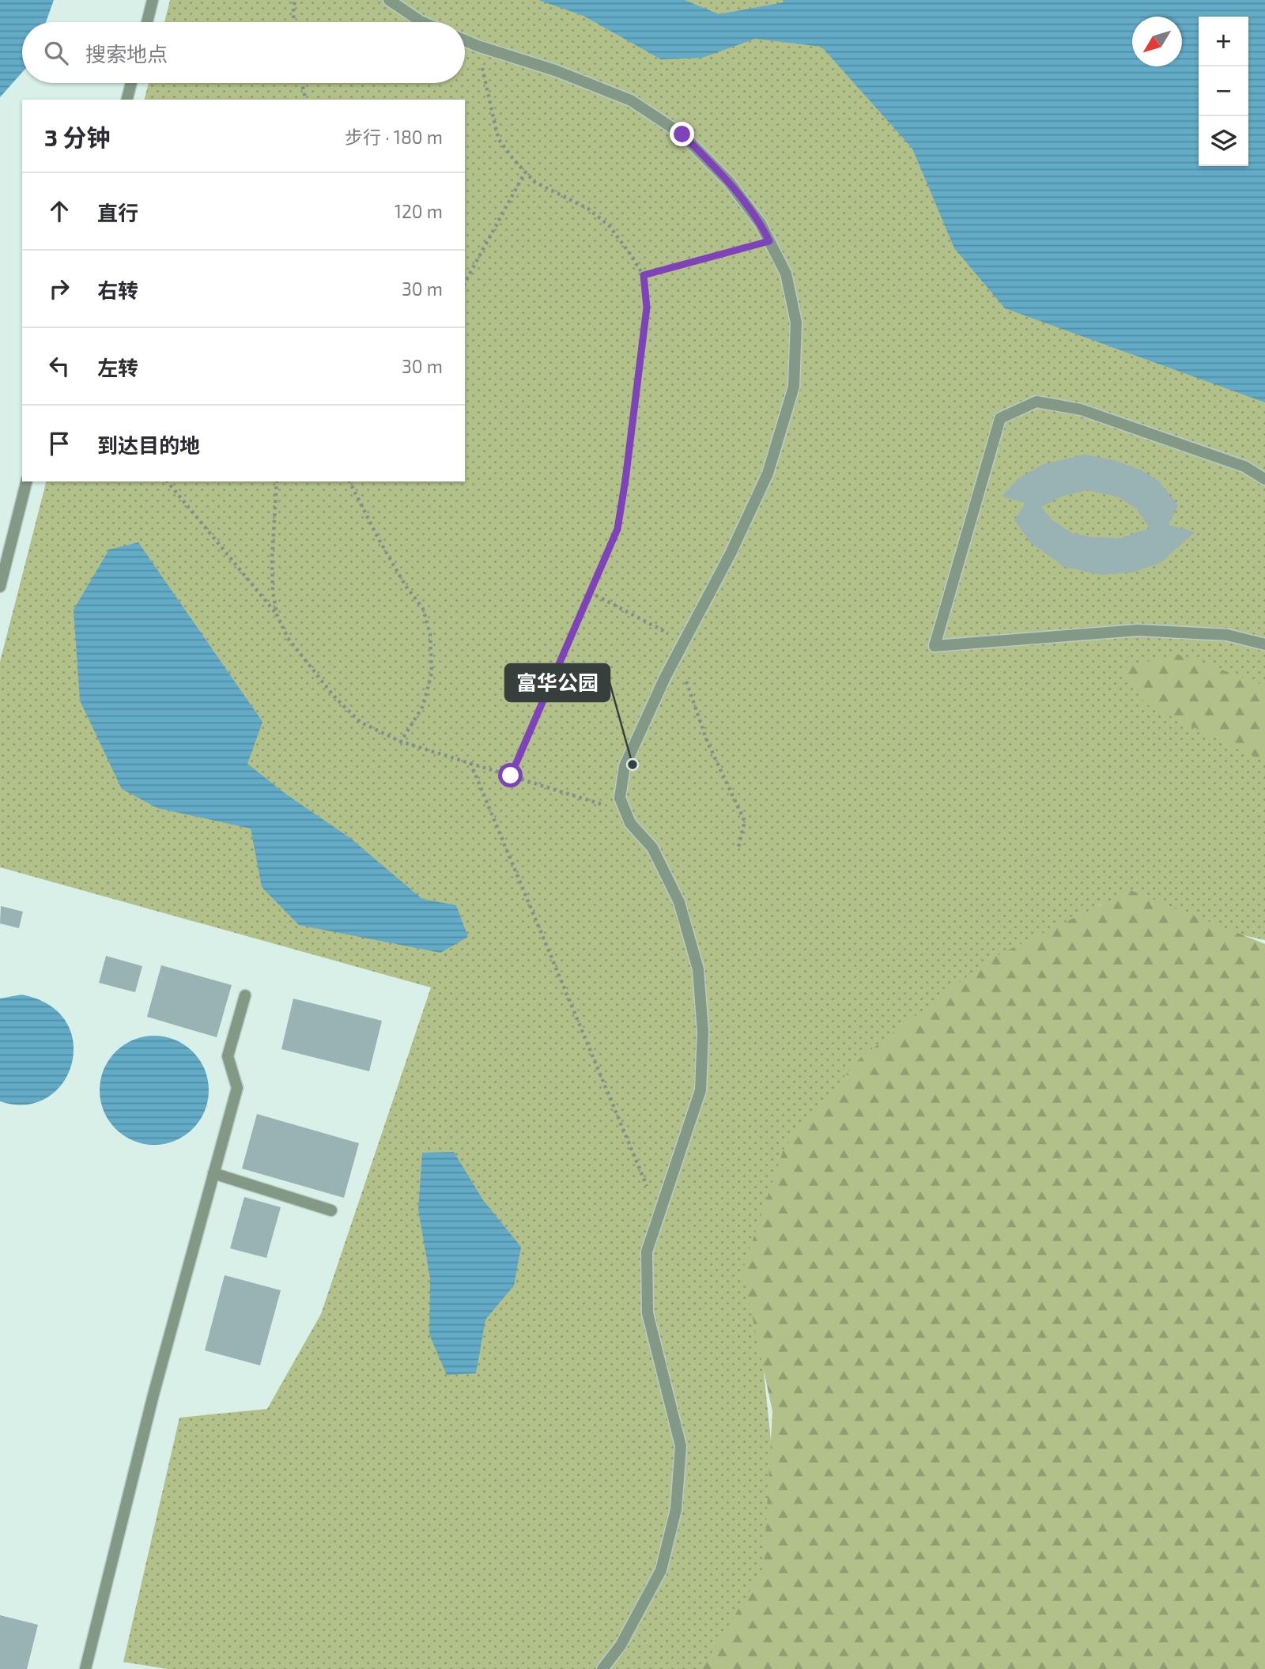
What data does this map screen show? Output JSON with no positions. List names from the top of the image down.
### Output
{
  "places": ["富华公园"],
  "north": "bottom left",
  "page": {
    "map_buttons": ["+", "−"],
    "search": "搜索地点",
    "heading": ["3 分钟", "步行 · 180 m"],
    "list": [
      ["直行", "120 m"],
      ["右转", "30 m"],
      ["左转", "30 m"],
      "到达目的地"
    ]
  }
}
